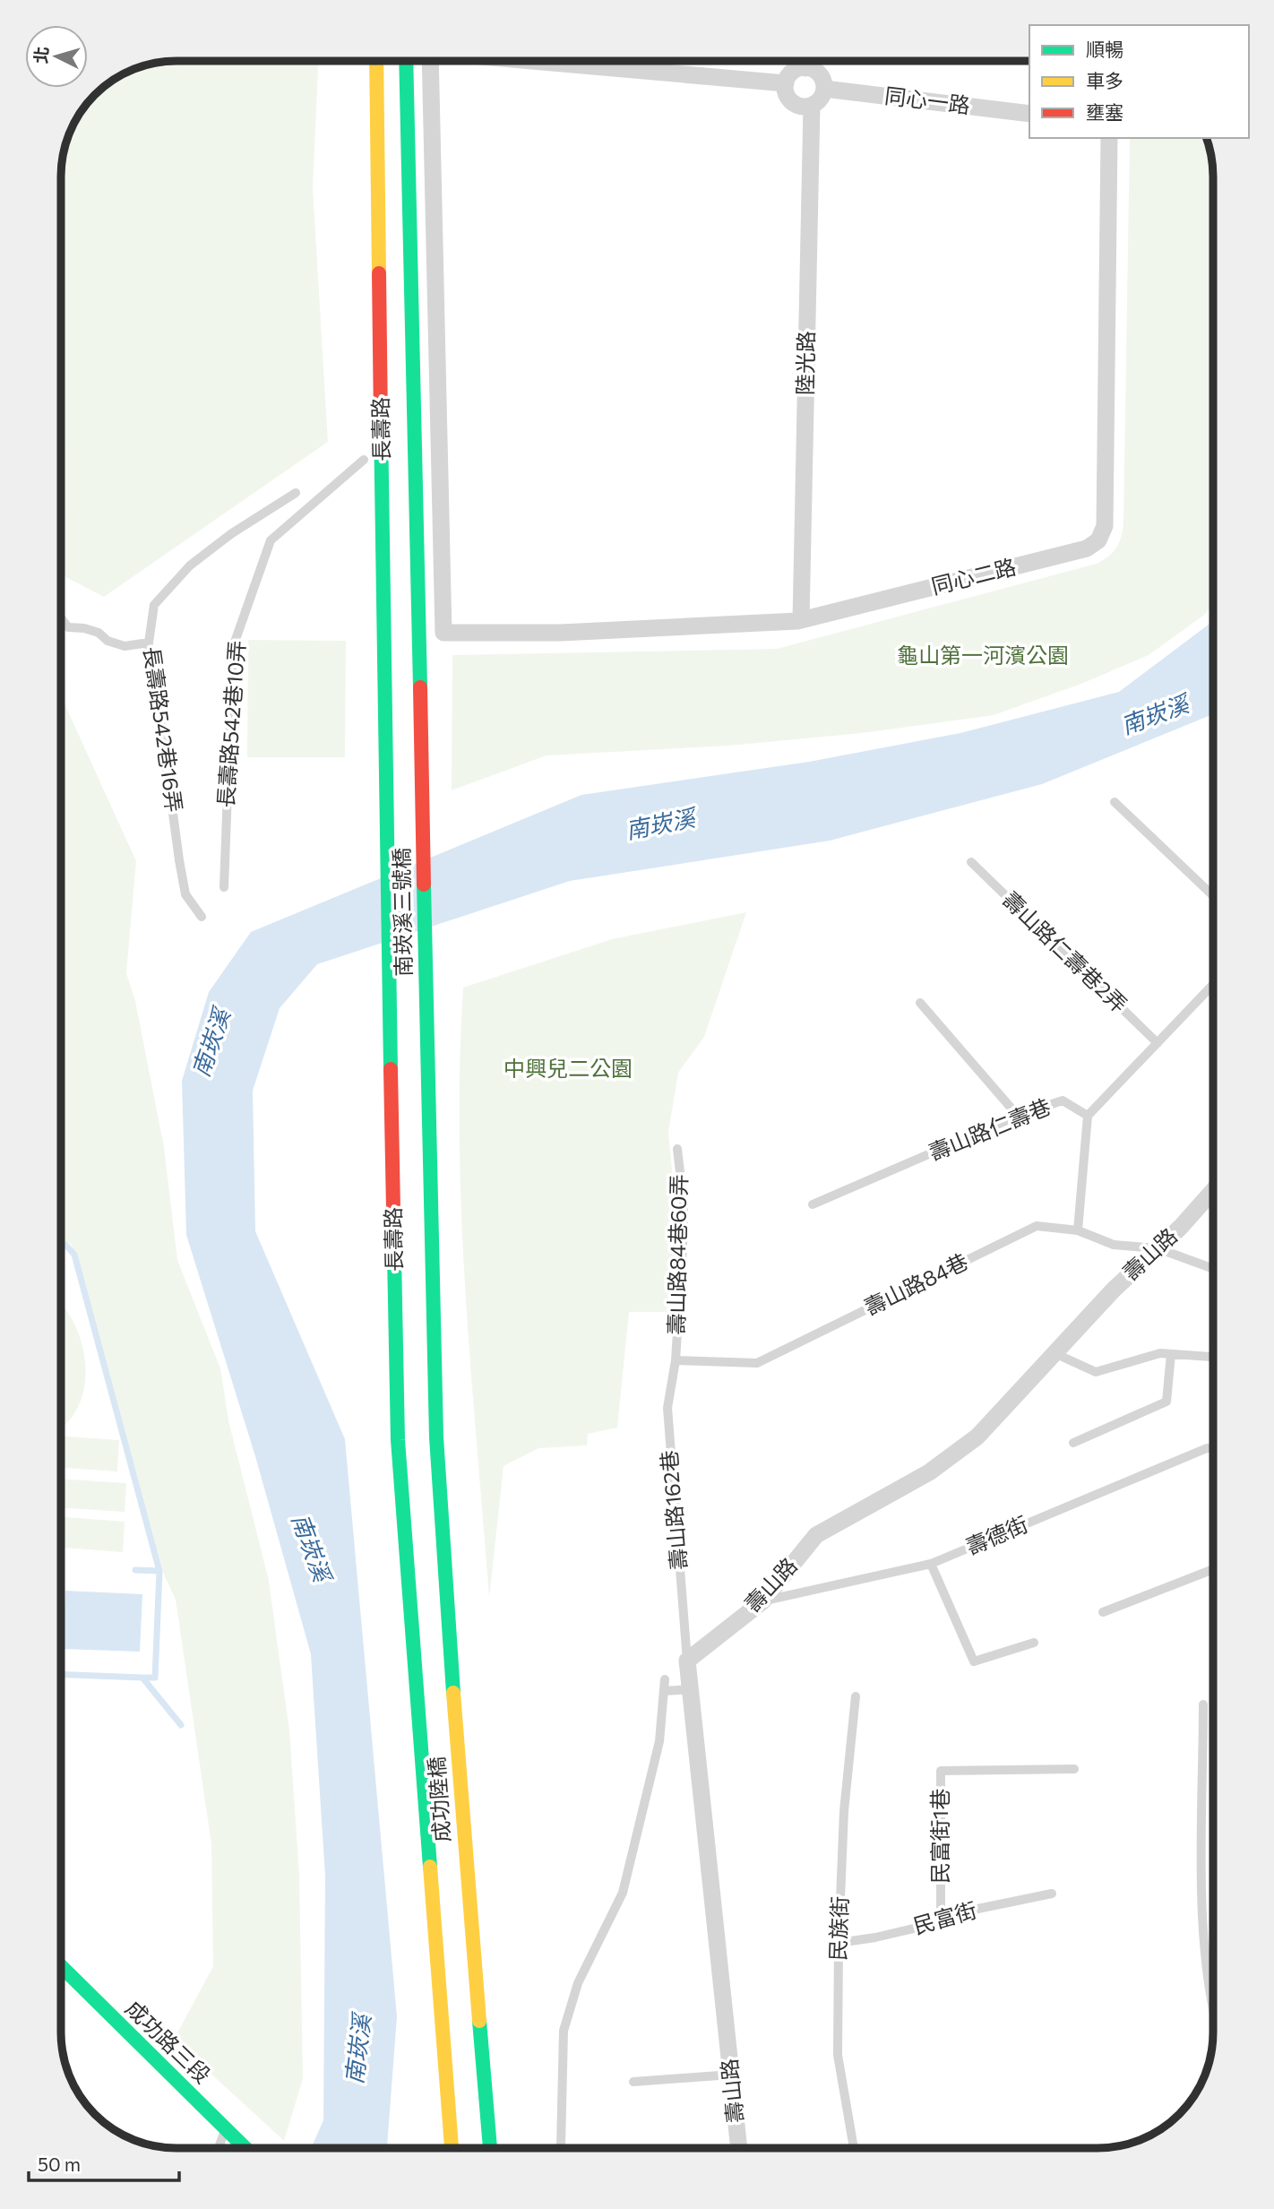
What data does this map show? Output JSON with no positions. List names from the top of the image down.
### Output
{
  "streets": {
    "main road": [
      "長壽路",
      "南崁溪三號橋",
      "成功陸橋",
      "成功路三段"
    ],
    "street": [
      "同心一路",
      "陸光路",
      "同心二路",
      "壽山路"
    ],
    "lane": [
      "長壽路542巷10弄",
      "長壽路542巷16弄",
      "壽山路仁壽巷2弄",
      "壽山路仁壽巷",
      "壽山路84巷60弄",
      "壽山路84巷",
      "壽山路162巷",
      "壽德街",
      "民富街1巷",
      "民富街",
      "民族街"
    ]
  },
  "crossings": [
    ["陸光路", "同心二路"],
    ["長壽路", "南崁溪三號橋"],
    ["長壽路", "成功陸橋"],
    ["壽山路84巷60弄", "壽山路84巷"],
    ["壽山路84巷60弄", "壽山路162巷"],
    ["壽山路", "壽山路84巷"],
    ["壽山路", "壽山路162巷"],
    ["壽山路", "壽德街"],
    ["壽山路84巷", "壽山路162巷"],
    ["民富街1巷", "民富街"],
    ["民富街", "民族街"]
  ],
  "water": ["南崁溪"],
  "parks": ["龜山第一河濱公園", "中興兒二公園"],
  "legend": ["順暢", "車多", "壅塞"],
  "scale_bar": "50 m",
  "north": "left"
}
